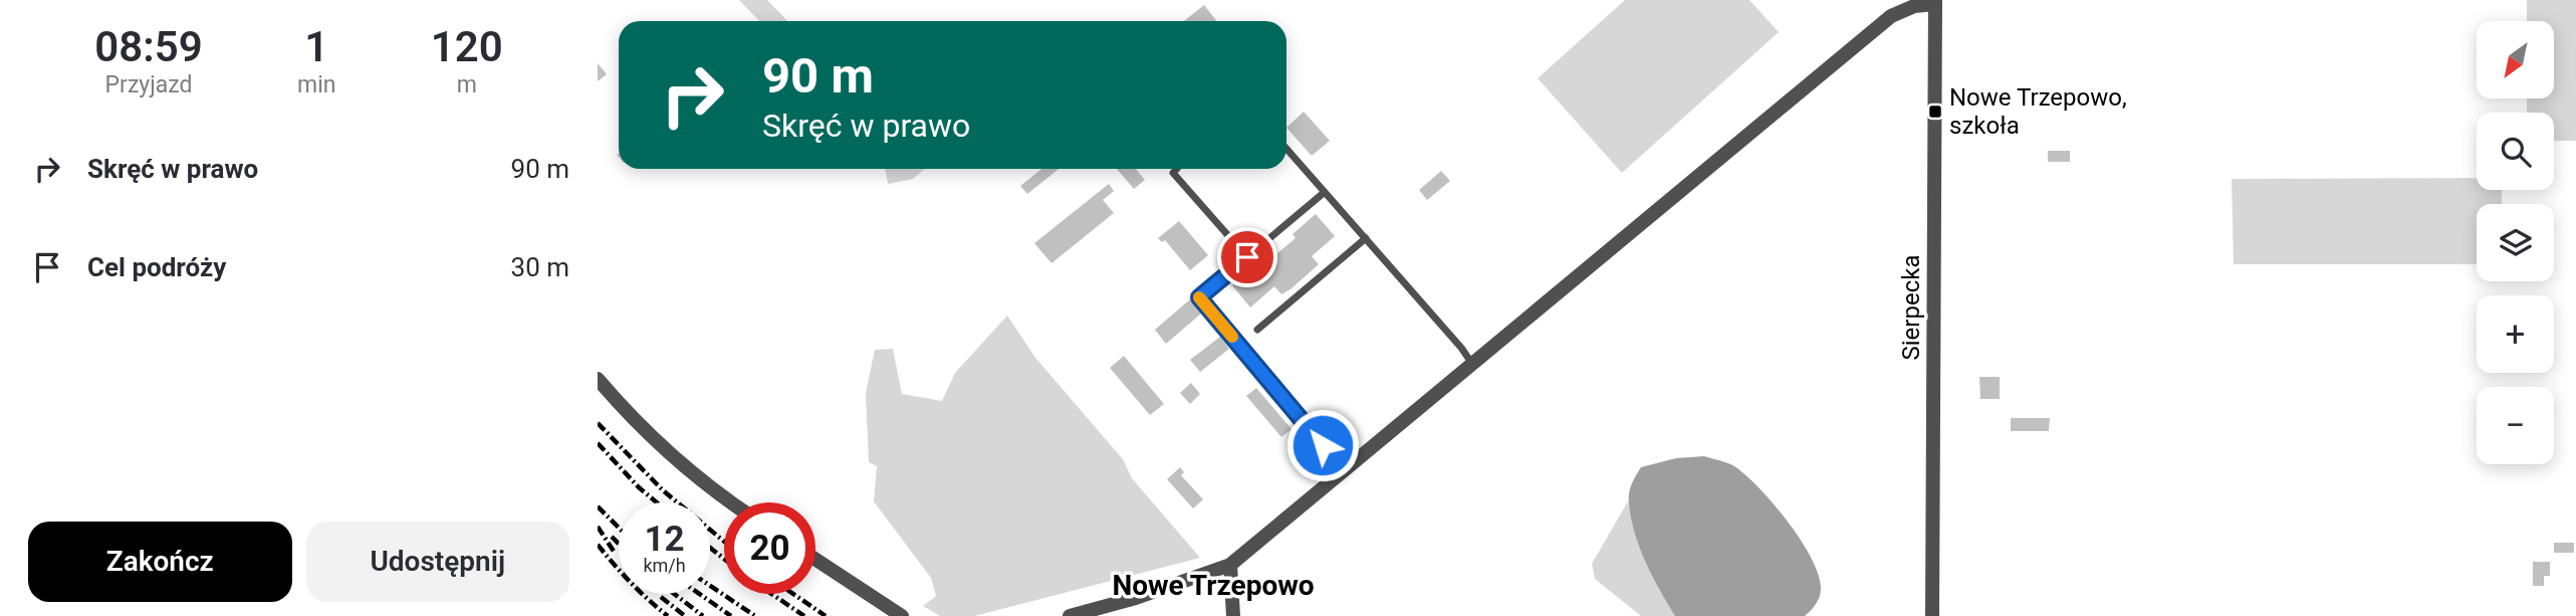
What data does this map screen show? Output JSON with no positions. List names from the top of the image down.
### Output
{
  "streets": {
    "street": ["Sierpecka"]
  },
  "districts": ["Nowe Trzepowo"],
  "places": {
    "transit": ["Nowe Trzepowo, szkoła"]
  },
  "north": "bottom left",
  "page": {
    "eta": [
      "08:59",
      "Przyjazd",
      "1",
      "min",
      "120",
      "m"
    ],
    "map_buttons": ["+", "−"],
    "turn": ["90 m", "Skręć w prawo"],
    "list": [
      {
        "name": "Skręć w prawo",
        "value": "90 m"
      },
      {
        "name": "Cel podróży",
        "value": "30 m"
      }
    ],
    "speed": "12 km/h",
    "limit": "20",
    "buttons": ["Zakończ", "Udostępnij"]
  }
}
